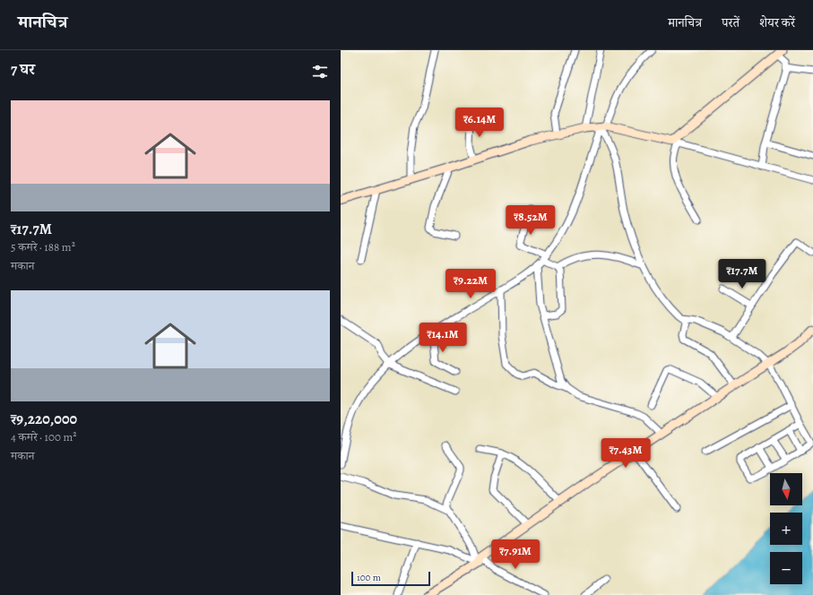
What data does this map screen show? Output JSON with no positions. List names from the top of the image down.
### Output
{
  "scale_bar": "100 m",
  "north": "bottom",
  "page": {
    "header": "मानचित्र",
    "nav": ["मानचित्र", "परतें", "शेयर करें"],
    "heading": "7 घर",
    "list": [
      {
        "name": "₹17.7M",
        "note": "5 कमरे · 188 m² · मकान"
      },
      {
        "name": "₹9,220,000",
        "note": "4 कमरे · 100 m² · मकान"
      }
    ],
    "price": [
      "₹6.14M",
      "₹8.52M",
      "₹17.7M",
      "₹9.22M",
      "₹14.1M",
      "₹7.43M",
      "₹7.91M"
    ],
    "map_buttons": ["+", "−"],
    "scale": "100 m"
  }
}
